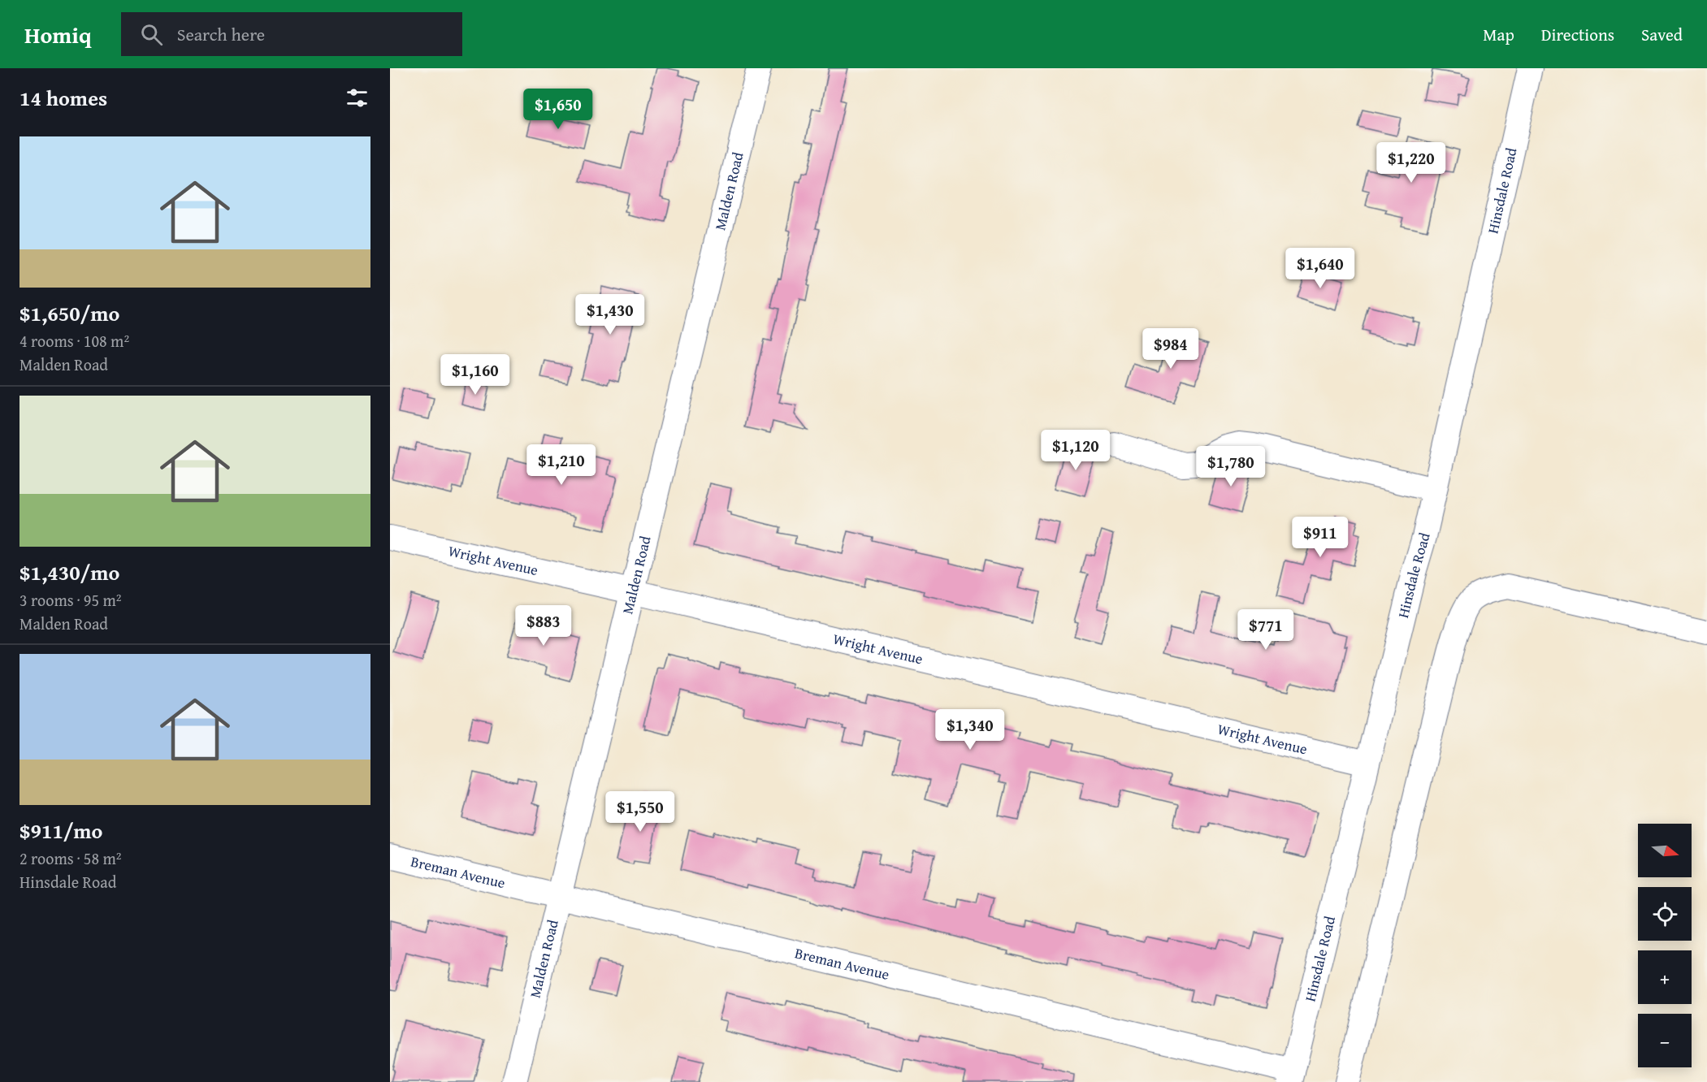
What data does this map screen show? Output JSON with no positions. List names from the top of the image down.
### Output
{
  "streets": {
    "street": [
      "Malden Road",
      "Hinsdale Road",
      "Wright Avenue",
      "Breman Avenue"
    ]
  },
  "crossings": [
    ["Malden Road", "Wright Avenue"],
    ["Malden Road", "Breman Avenue"],
    ["Hinsdale Road", "Wright Avenue"],
    ["Hinsdale Road", "Breman Avenue"]
  ],
  "north": "right",
  "page": {
    "header": "Homiq",
    "search": "Search here",
    "nav": ["Map", "Directions", "Saved"],
    "heading": "14 homes",
    "price": [
      "$1,650",
      "$1,220",
      "$1,640",
      "$1,430",
      "$984",
      "$1,160",
      "$1,120",
      "$1,210",
      "$1,780",
      "$911",
      "$883",
      "$771",
      "$1,340",
      "$1,550"
    ],
    "list": [
      {
        "name": "$1,650/mo",
        "note": "4 rooms · 108 m² · Malden Road"
      },
      {
        "name": "$1,430/mo",
        "note": "3 rooms · 95 m² · Malden Road"
      },
      {
        "name": "$911/mo",
        "note": "2 rooms · 58 m² · Hinsdale Road"
      }
    ],
    "map_buttons": ["+", "−"]
  }
}
